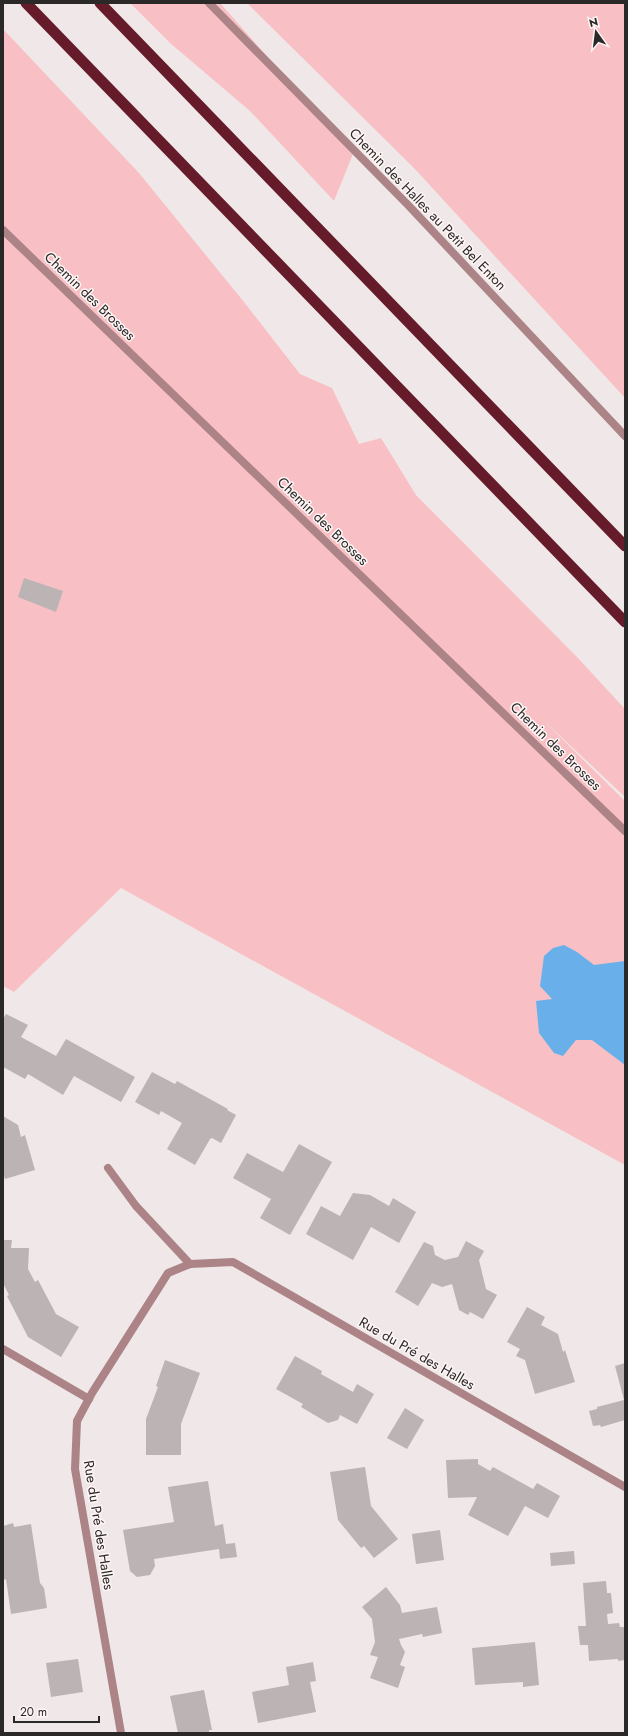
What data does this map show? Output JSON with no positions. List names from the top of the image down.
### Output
{
  "streets": {
    "street": ["Chemin des Halles au Petit Bel Enton", "Chemin des Brosses", "Rue du Pré des Halles"]
  },
  "scale_bar": "20 m",
  "north": "top"
}
